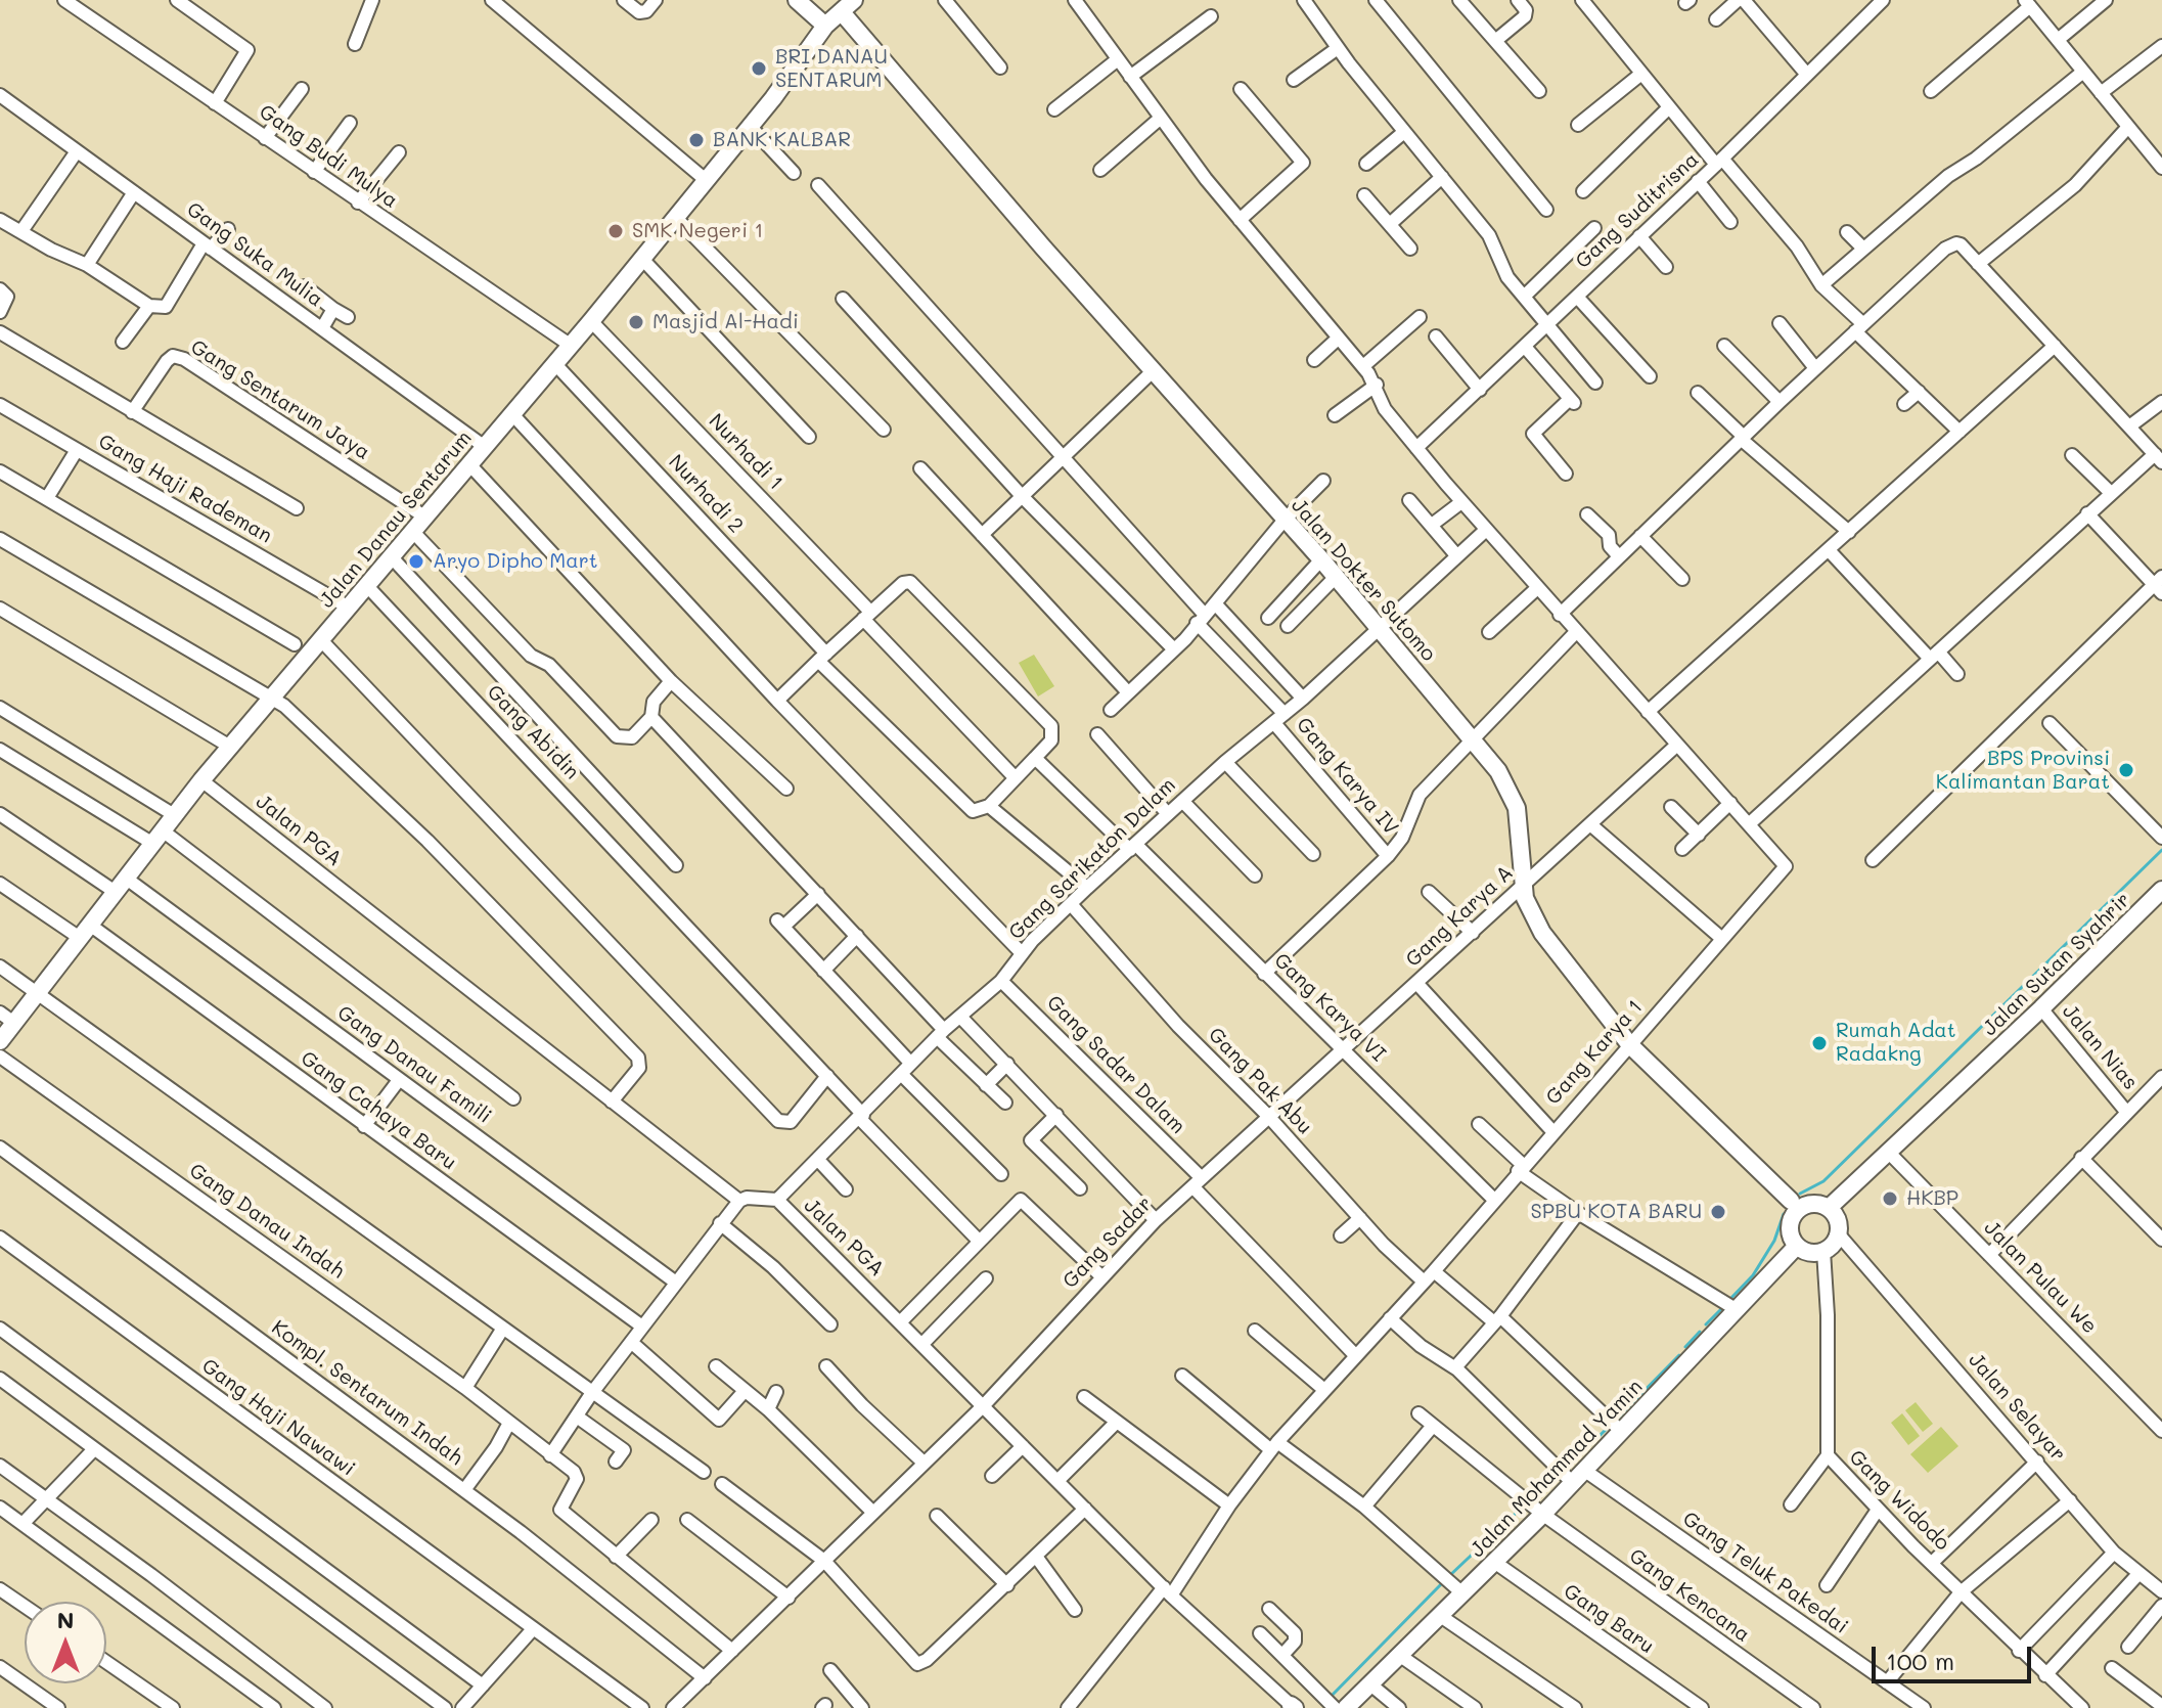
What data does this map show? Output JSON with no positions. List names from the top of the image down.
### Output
{
  "streets": {
    "street": [
      "Gang Budi Mulya",
      "Gang Suditrisna",
      "Gang Suka Mulia",
      "Gang Sentarum Jaya",
      "Nurhadi 1",
      "Gang Haji Rademan",
      "Nurhadi 2",
      "Jalan Danau Sentarum",
      "Jalan Dokter Sutomo",
      "Gang Abidin",
      "Gang Karya IV",
      "Jalan PGA",
      "Gang Sarikaton Dalam",
      "Gang Karya A",
      "Jalan Sutan Syahrir",
      "Gang Karya VI",
      "Jalan Nias",
      "Gang Karya 1",
      "Gang Danau Famili",
      "Gang Sadar Dalam",
      "Gang Pak Abu",
      "Gang Cahaya Baru",
      "Gang Danau Indah",
      "Gang Sadar",
      "Jalan Pulau We",
      "Kompl. Sentarum Indah",
      "Jalan Selayar",
      "Gang Haji Nawawi",
      "Jalan Mohammad Yamin",
      "Gang Widodo",
      "Gang Teluk Pakedai",
      "Gang Kencana",
      "Gang Baru"
    ]
  },
  "crossings": [
    ["Gang Budi Mulya", "Jalan Danau Sentarum"],
    ["Gang Suditrisna", "Gang Karya 1"],
    ["Gang Suka Mulia", "Jalan Danau Sentarum"],
    ["Gang Sentarum Jaya", "Jalan Danau Sentarum"],
    ["Nurhadi 1", "Jalan Danau Sentarum"],
    ["Gang Haji Rademan", "Jalan Danau Sentarum"],
    ["Nurhadi 2", "Jalan Danau Sentarum"],
    ["Jalan Danau Sentarum", "Jalan Dokter Sutomo"],
    ["Jalan Danau Sentarum", "Gang Abidin"],
    ["Jalan Danau Sentarum", "Jalan PGA"],
    ["Jalan Danau Sentarum", "Gang Danau Famili"],
    ["Jalan Danau Sentarum", "Gang Cahaya Baru"],
    ["Jalan Dokter Sutomo", "Gang Sarikaton Dalam"],
    ["Jalan Dokter Sutomo", "Gang Karya A"],
    ["Jalan Dokter Sutomo", "Gang Karya 1"],
    ["Gang Abidin", "Gang Sarikaton Dalam"],
    ["Gang Karya IV", "Gang Sarikaton Dalam"],
    ["Jalan PGA", "Gang Sarikaton Dalam"],
    ["Jalan PGA", "Gang Karya 1"],
    ["Jalan PGA", "Gang Sadar"],
    ["Gang Sarikaton Dalam", "Gang Karya VI"],
    ["Gang Sarikaton Dalam", "Gang Karya 1"],
    ["Gang Sarikaton Dalam", "Gang Sadar Dalam"],
    ["Gang Sarikaton Dalam", "Gang Pak Abu"],
    ["Gang Karya A", "Gang Karya VI"],
    ["Gang Karya A", "Gang Karya 1"],
    ["Gang Karya A", "Gang Pak Abu"],
    ["Gang Karya A", "Gang Sadar"],
    ["Jalan Sutan Syahrir", "Jalan Nias"],
    ["Jalan Sutan Syahrir", "Jalan Pulau We"],
    ["Gang Karya VI", "Gang Karya 1"],
    ["Gang Karya 1", "Gang Sadar Dalam"],
    ["Gang Karya 1", "Gang Pak Abu"],
    ["Gang Karya 1", "Gang Teluk Pakedai"],
    ["Gang Sadar Dalam", "Gang Sadar"],
    ["Gang Pak Abu", "Gang Sadar"],
    ["Gang Sadar", "Kompl. Sentarum Indah"],
    ["Jalan Selayar", "Gang Widodo"],
    ["Jalan Mohammad Yamin", "Gang Teluk Pakedai"],
    ["Jalan Mohammad Yamin", "Gang Kencana"],
    ["Jalan Mohammad Yamin", "Gang Baru"]
  ],
  "places": [
    "BRI DANAU SENTARUM",
    "BANK KALBAR",
    "SMK Negeri 1",
    "Masjid Al-Hadi",
    "Aryo Dipho Mart",
    "BPS Provinsi Kalimantan Barat",
    "Rumah Adat Radakng",
    "HKBP",
    "SPBU KOTA BARU"
  ],
  "scale_bar": "100 m",
  "north": "top"
}
